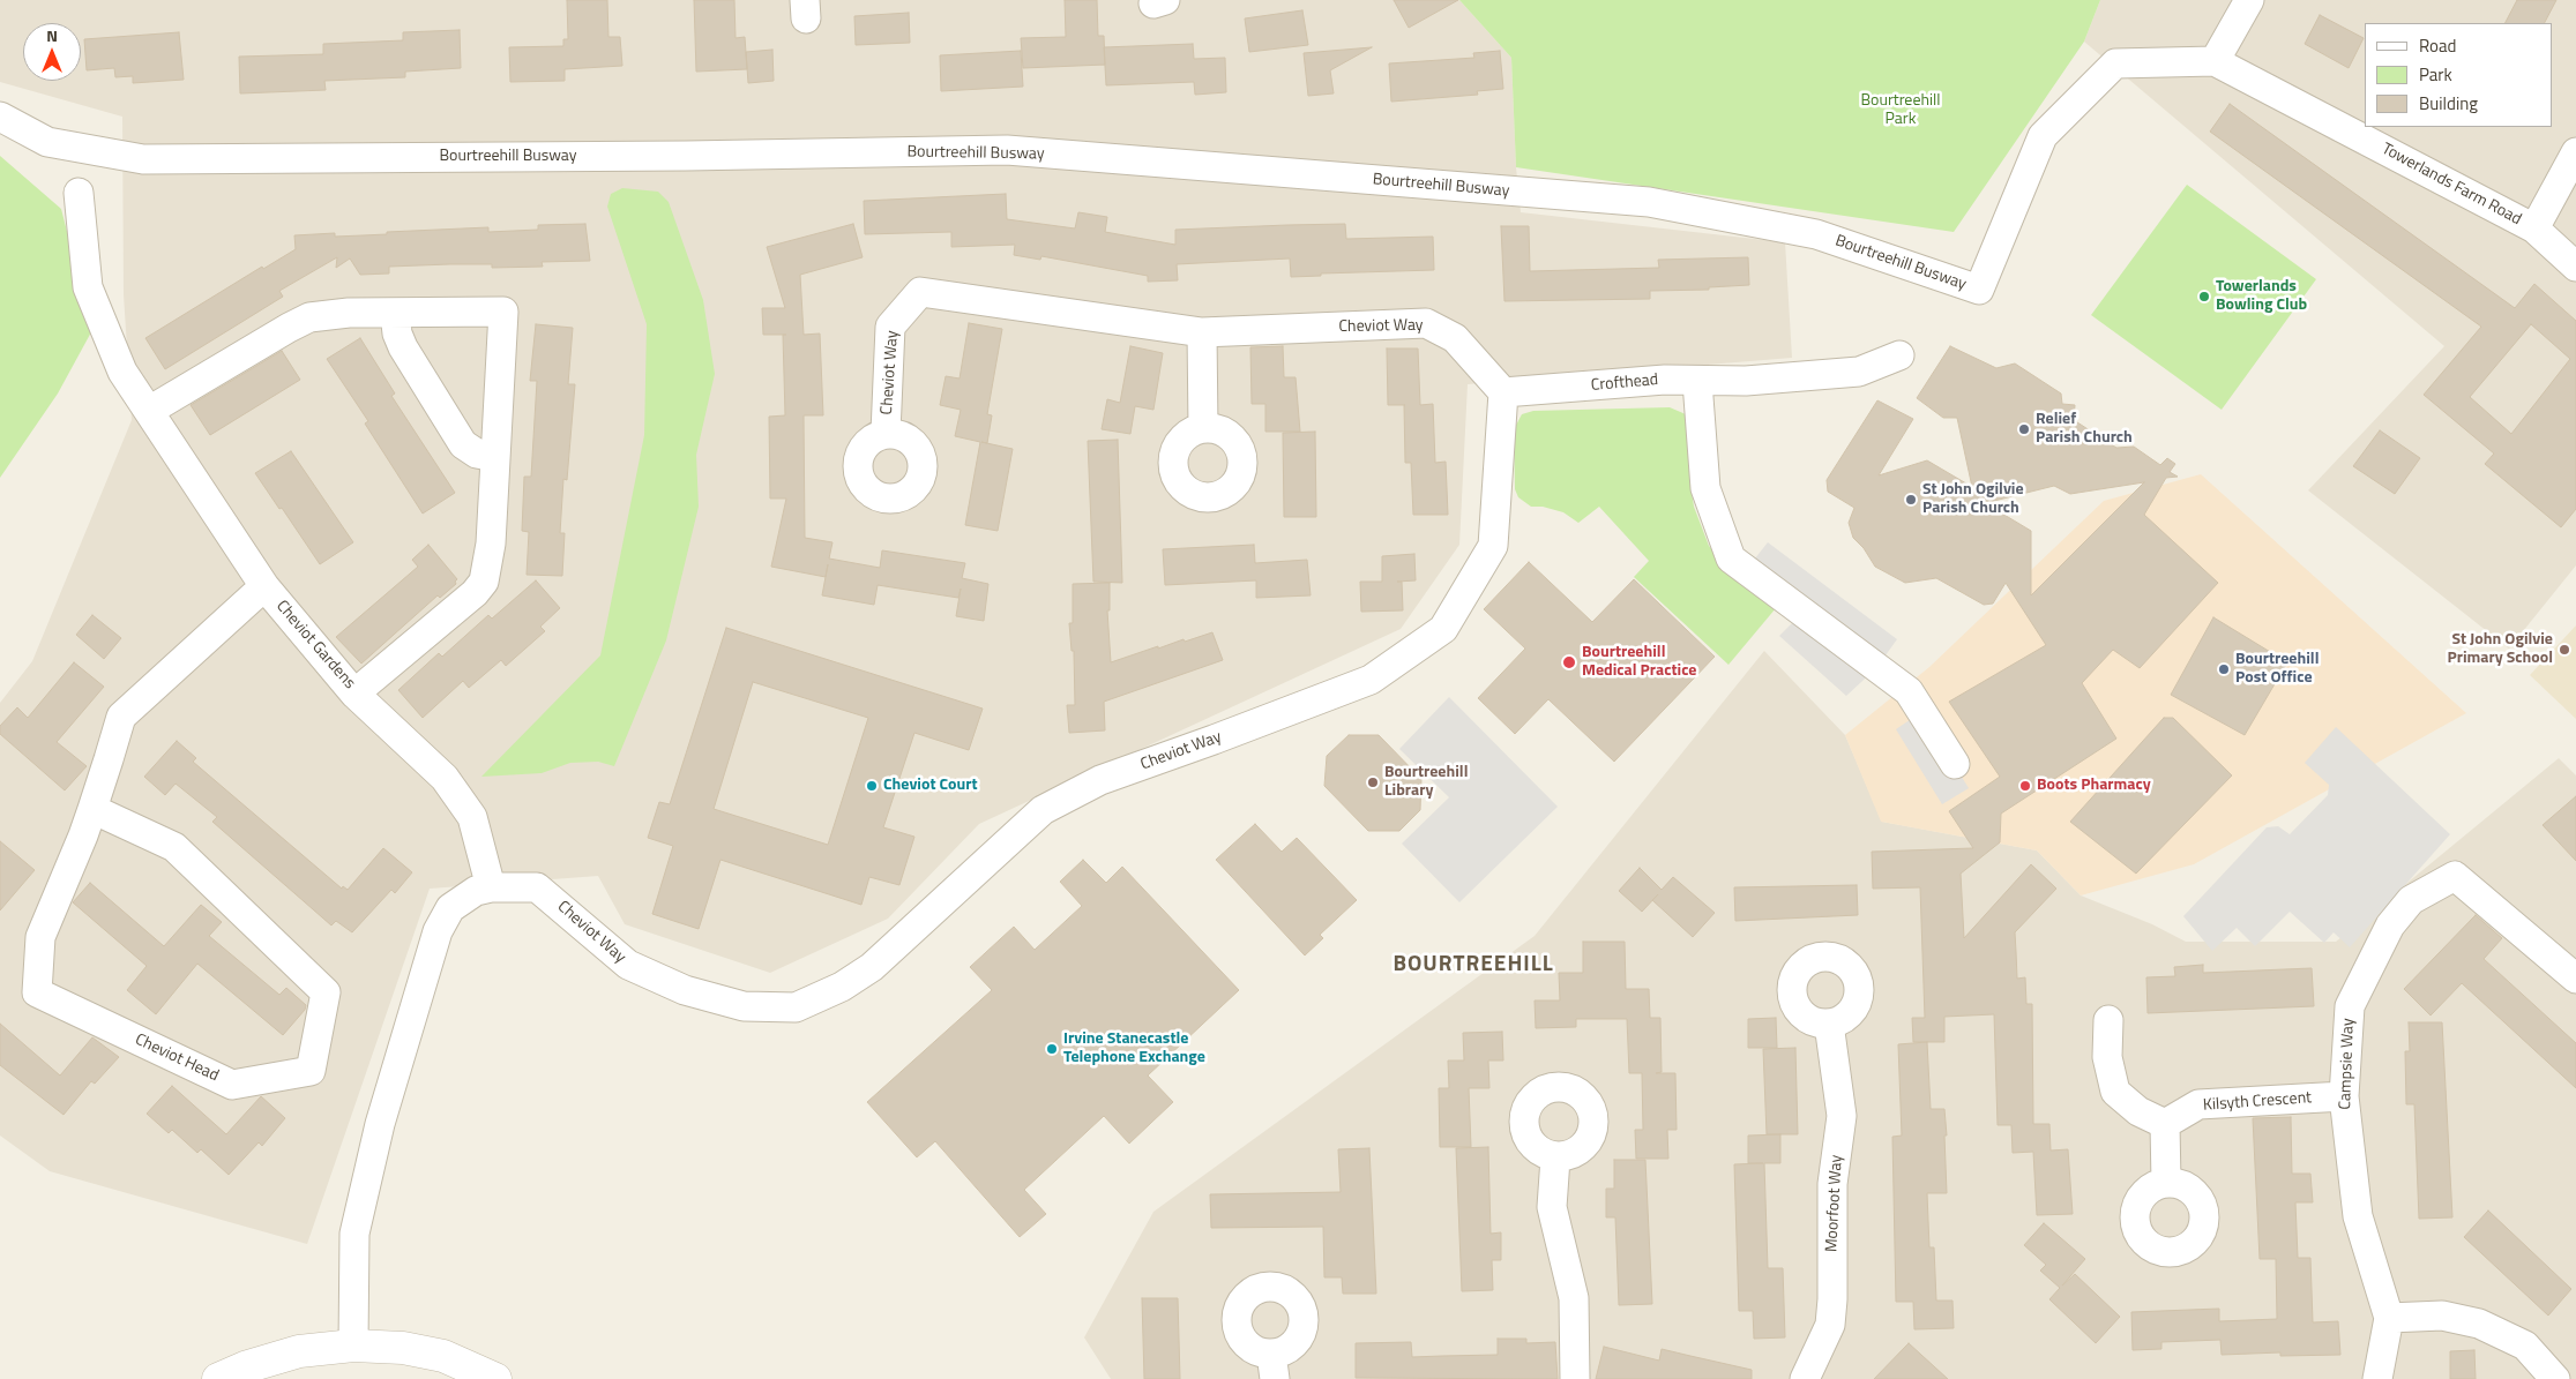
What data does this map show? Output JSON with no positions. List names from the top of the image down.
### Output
{
  "streets": {
    "street": [
      "Bourtreehill Busway",
      "Towerlands Farm Road",
      "Cheviot Way",
      "Crofthead",
      "Cheviot Gardens",
      "Cheviot Head",
      "Campsie Way",
      "Kilsyth Crescent",
      "Moorfoot Way"
    ]
  },
  "crossings": [
    ["Bourtreehill Busway", "Towerlands Farm Road"],
    ["Cheviot Way", "Crofthead"],
    ["Cheviot Gardens", "Cheviot Head"],
    ["Campsie Way", "Kilsyth Crescent"]
  ],
  "districts": ["BOURTREEHILL"],
  "parks": ["Bourtreehill Park"],
  "places": [
    "Towerlands Bowling Club",
    "Relief Parish Church",
    "St John Ogilvie Parish Church",
    "St John Ogilvie Primary School",
    "Bourtreehill Medical Practice",
    "Bourtreehill Post Office",
    "Bourtreehill Library",
    "Cheviot Court",
    "Boots Pharmacy",
    "Irvine Stanecastle Telephone Exchange"
  ],
  "legend": ["Road", "Park", "Building"],
  "north": "top"
}
